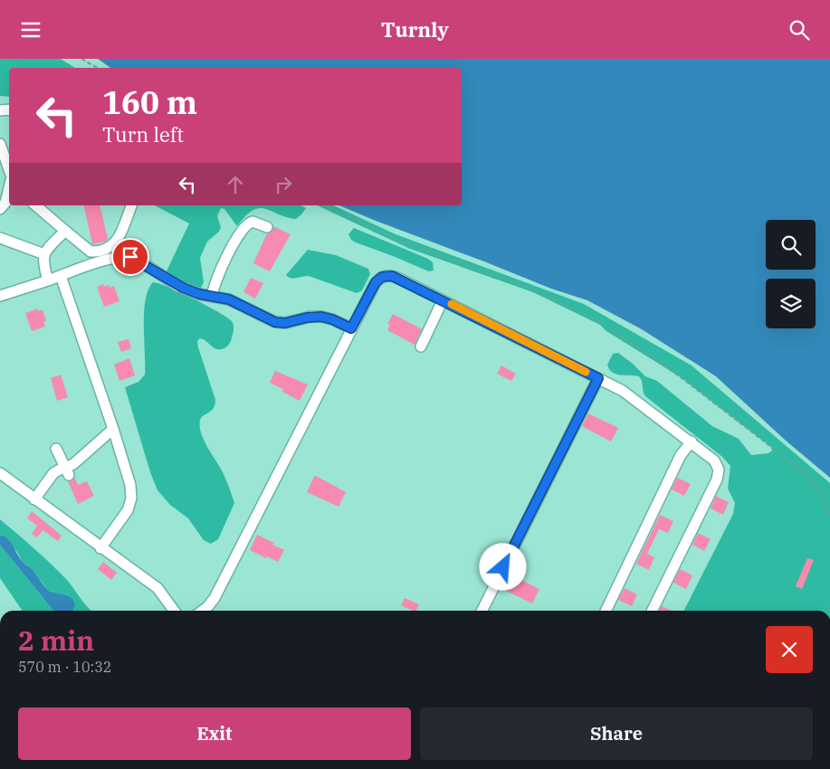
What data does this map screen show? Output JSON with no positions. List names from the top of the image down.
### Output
{
  "page": {
    "header": "Turnly",
    "turn": ["160 m", "Turn left"],
    "heading": ["2 min", "570 m · 10:32"],
    "buttons": ["Exit", "Share"]
  }
}
